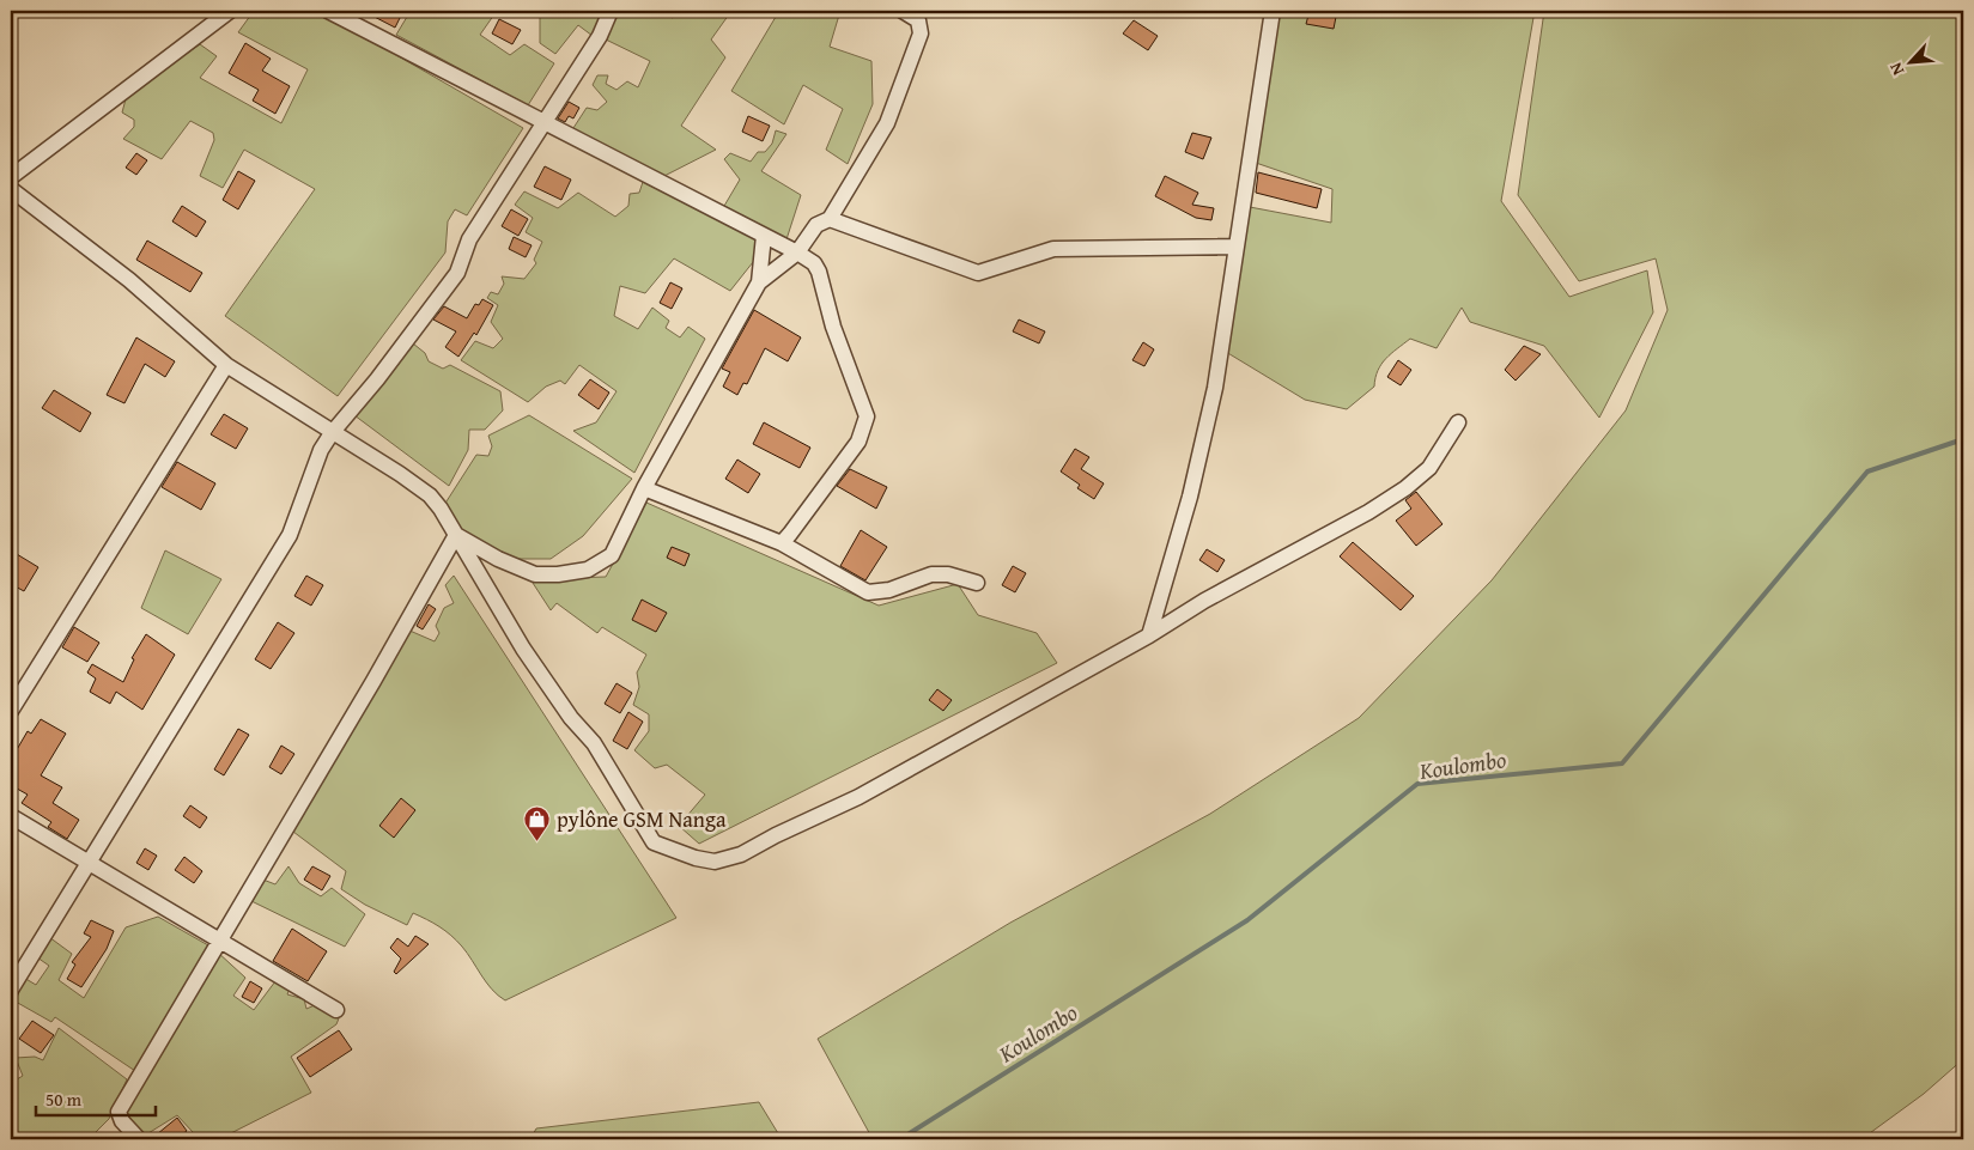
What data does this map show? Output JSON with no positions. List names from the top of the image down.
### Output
{
  "water": ["Koulombo"],
  "places": {
    "shop": ["pylône GSM Nanga"]
  },
  "scale_bar": "50 m",
  "north": "bottom left"
}
